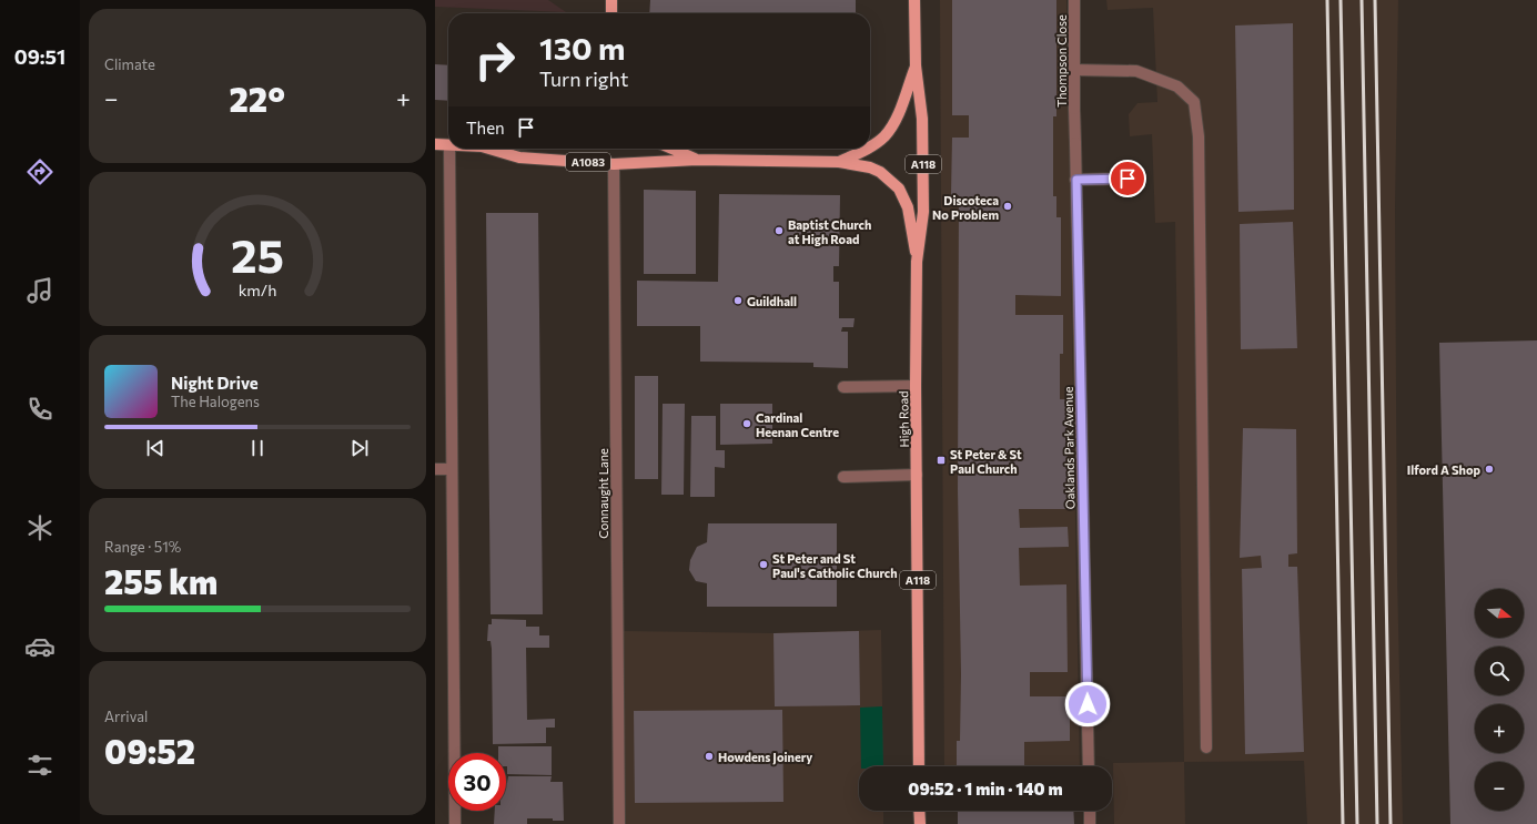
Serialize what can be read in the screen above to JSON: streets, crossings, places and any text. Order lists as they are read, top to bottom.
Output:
{
  "streets": {
    "main road": ["A1083", "A118", "High Road"],
    "street": ["Thompson Close", "Oaklands Park Avenue", "Connaught Lane"]
  },
  "crossings": [
    ["Thompson Close", "Oaklands Park Avenue"],
    ["A1083", "A118"],
    ["A1083", "Connaught Lane"],
    ["A118", "High Road"]
  ],
  "places": {
    "other": [
      "Discoteca No Problem",
      "Baptist Church at High Road",
      "Guildhall",
      "Cardinal Heenan Centre",
      "Ilford A Shop",
      "St Peter and St Paul's Catholic Church",
      "Howdens Joinery"
    ],
    "transit": ["St Peter & St Paul Church"]
  },
  "north": "right",
  "page": {
    "tabs": "09:51",
    "tile": [
      "Climate",
      ["Range · 51%", "255 km"],
      ["Arrival", "09:52"]
    ],
    "turn": ["130 m", "Turn right"],
    "heat": ["−", "22°", "+"],
    "then": "Then",
    "song": ["Night Drive", "The Halogens"],
    "map_buttons": ["+", "−"],
    "limit": "30",
    "trip": "09:52 · 1 min · 140 m",
    "gauge": ["25", "km/h"]
  }
}
